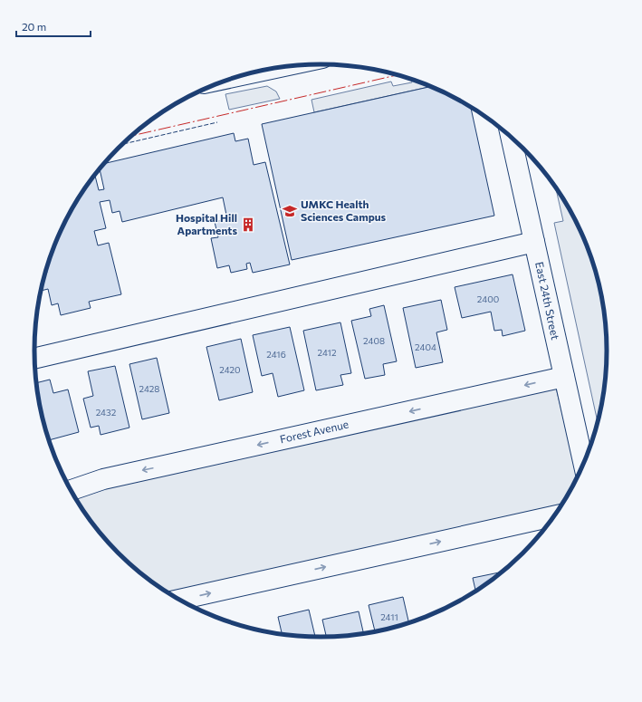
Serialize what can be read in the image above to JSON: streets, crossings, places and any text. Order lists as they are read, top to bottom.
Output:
{
  "streets": {
    "street": ["East 24th Street", "Forest Avenue"]
  },
  "crossings": [
    ["East 24th Street", "Forest Avenue"]
  ],
  "places": {
    "school or university": ["UMKC Health Sciences Campus"],
    "building": ["Hospital Hill Apartments"]
  },
  "house_numbers": [
    "2400",
    "2408",
    "2404",
    "2412",
    "2416",
    "2420",
    "2428",
    "2432",
    "2411"
  ],
  "scale_bar": "20 m"
}
